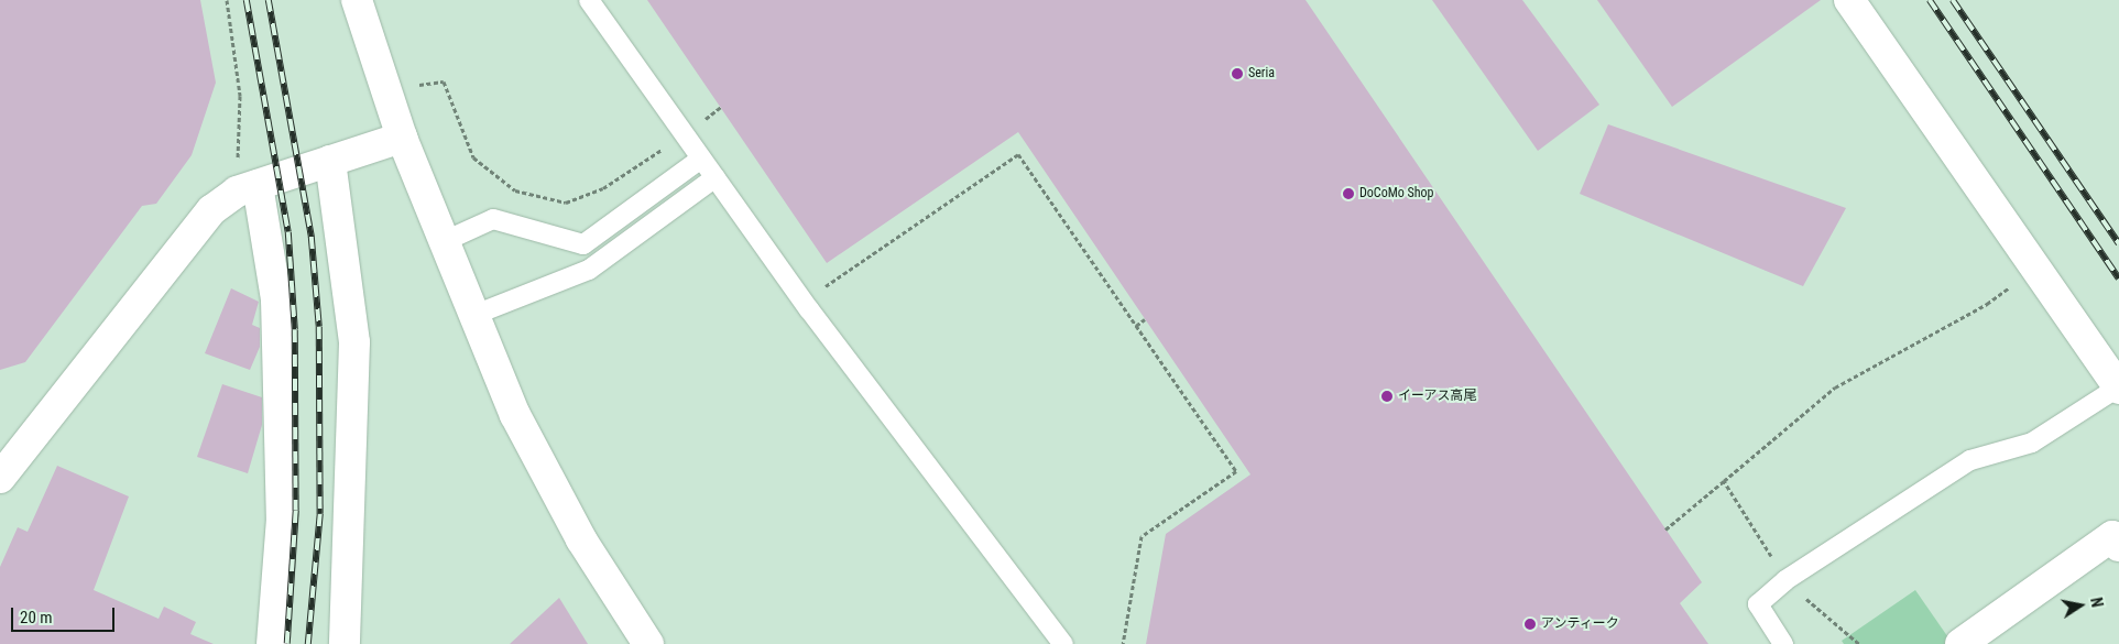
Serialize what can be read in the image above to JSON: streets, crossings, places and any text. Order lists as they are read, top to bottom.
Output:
{
  "places": [
    "Seria",
    "DoCoMo Shop",
    "イーアス高尾",
    "アンティーク"
  ],
  "scale_bar": "20 m",
  "north": "right"
}
